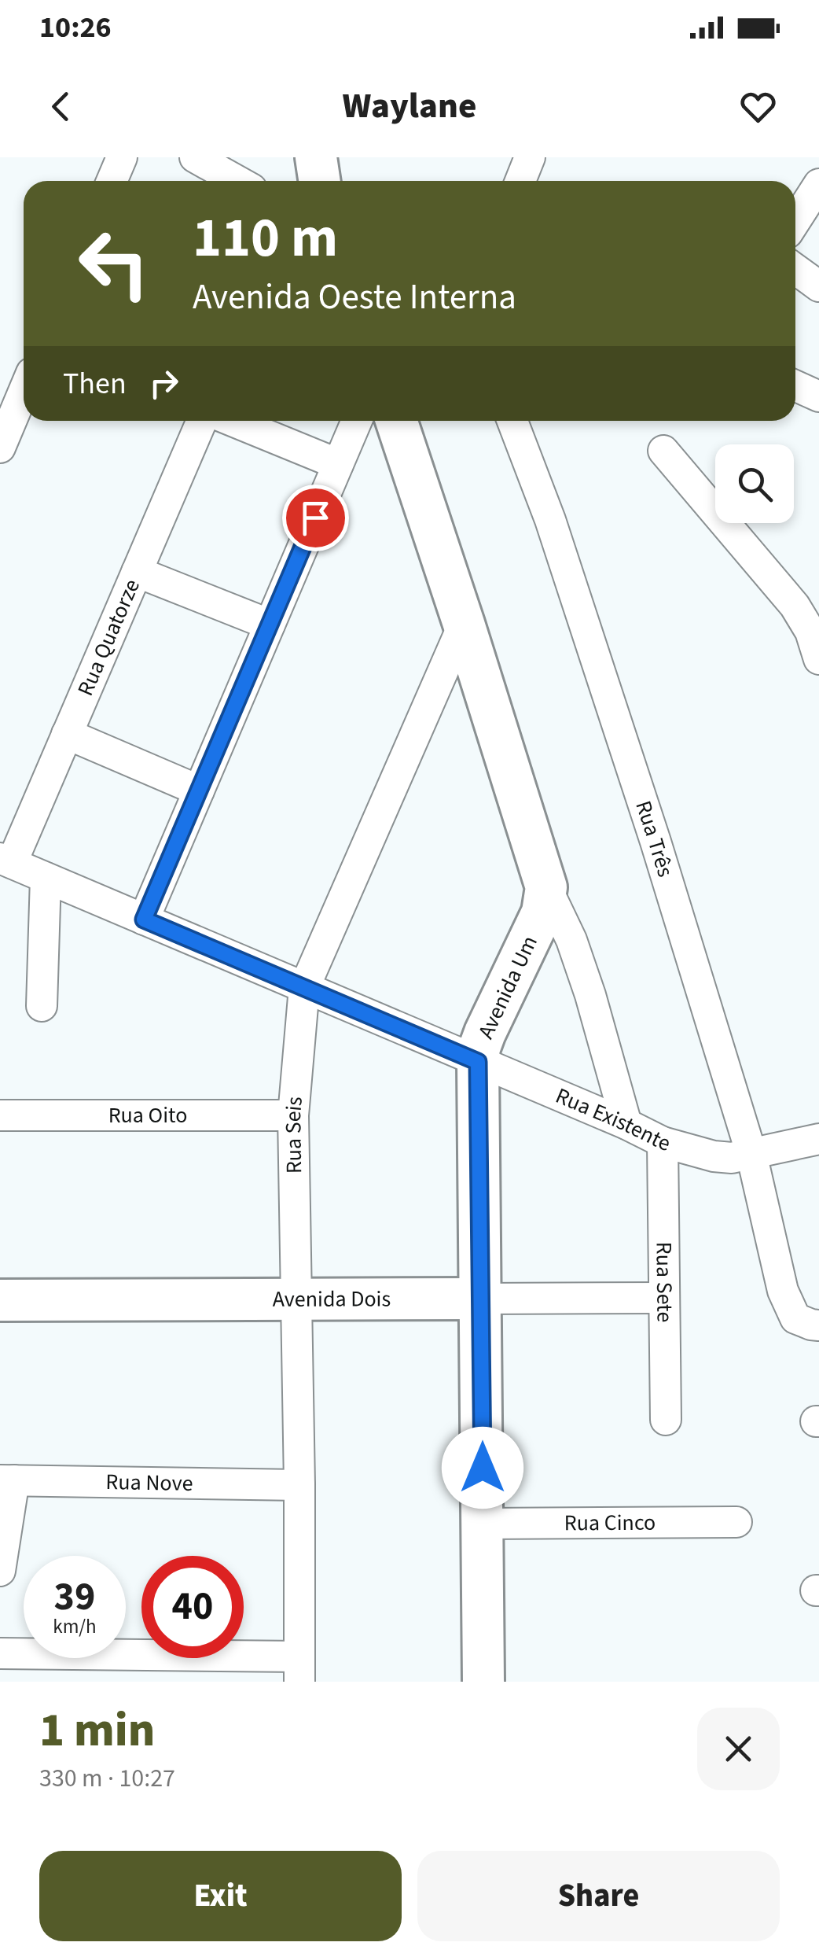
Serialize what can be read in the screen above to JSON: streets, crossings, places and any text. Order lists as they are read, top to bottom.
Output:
{
  "streets": {
    "street": [
      "Rua Quatorze",
      "Rua Três",
      "Avenida Um",
      "Rua Oito",
      "Rua Existente",
      "Rua Seis",
      "Rua Sete",
      "Avenida Dois",
      "Rua Nove",
      "Rua Cinco"
    ]
  },
  "crossings": [
    ["Rua Quatorze", "Rua Existente"],
    ["Rua Três", "Rua Existente"],
    ["Avenida Um", "Rua Existente"],
    ["Avenida Um", "Avenida Dois"],
    ["Avenida Um", "Rua Cinco"],
    ["Rua Oito", "Rua Seis"],
    ["Rua Existente", "Rua Seis"],
    ["Rua Existente", "Rua Sete"],
    ["Rua Seis", "Avenida Dois"],
    ["Rua Seis", "Rua Nove"],
    ["Rua Sete", "Avenida Dois"]
  ],
  "page": {
    "status": "10:26",
    "header": "Waylane",
    "turn": ["110 m", "Avenida Oeste Interna"],
    "then": "Then",
    "speed": "39 km/h",
    "limit": "40",
    "heading": ["1 min", "330 m · 10:27"],
    "buttons": ["Exit", "Share"]
  }
}
